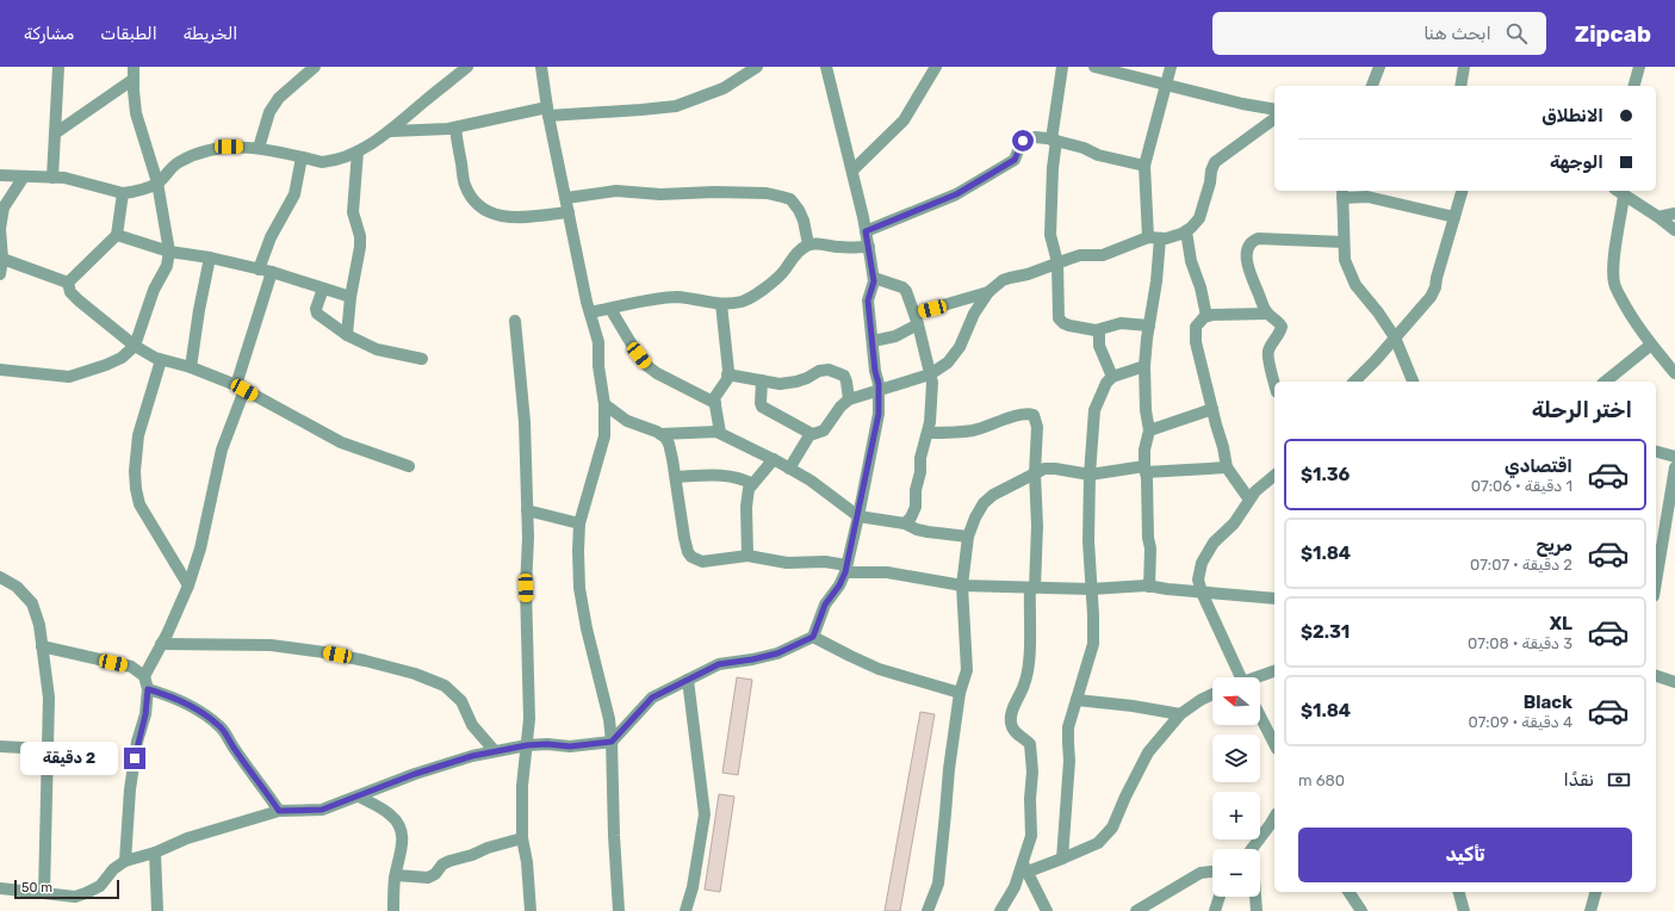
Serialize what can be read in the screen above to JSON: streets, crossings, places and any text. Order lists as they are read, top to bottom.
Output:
{
  "scale_bar": "50 m",
  "north": "left",
  "page": {
    "header": "Zipcab",
    "search": "ابحث هنا",
    "nav": ["الخريطة", "الطبقات", "مشاركة"],
    "banner": ["الانطلاق", "الوجهة"],
    "heading": "اختر الرحلة",
    "list": [
      {
        "name": "اقتصادي",
        "note": "1 دقيقة · 07:06",
        "value": "$1.36"
      },
      {
        "name": "مريح",
        "note": "2 دقيقة · 07:07",
        "value": "$1.84"
      },
      {
        "name": "XL",
        "note": "3 دقيقة · 07:08",
        "value": "$2.31"
      },
      {
        "name": "Black",
        "note": "4 دقيقة · 07:09",
        "value": "$1.84"
      }
    ],
    "map_buttons": ["+", "−"],
    "bubble": "2 دقيقة",
    "pay": ["نقدًا", "680 m"],
    "buttons": "تأكيد",
    "scale": "50 m"
  }
}
